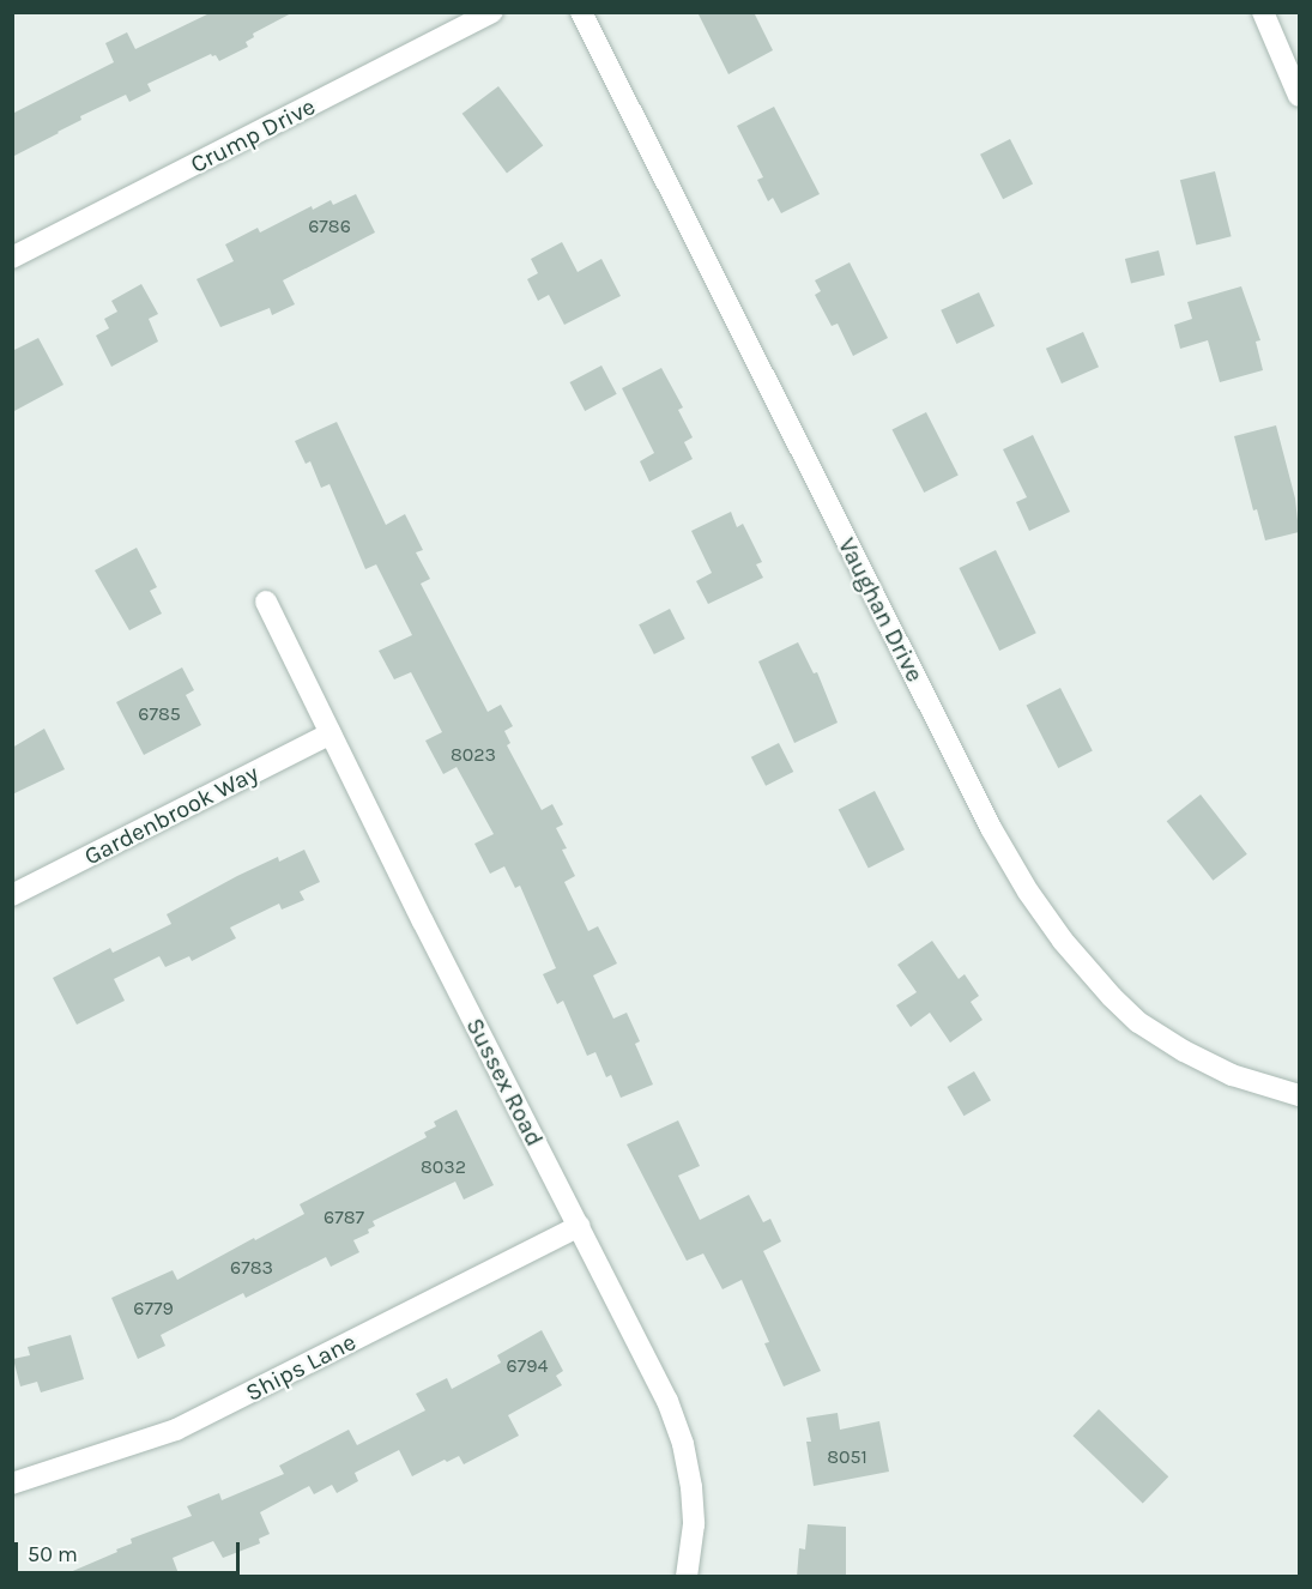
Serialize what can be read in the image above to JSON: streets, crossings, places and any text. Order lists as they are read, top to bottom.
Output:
{
  "streets": {
    "street": [
      "Crump Drive",
      "Vaughan Drive",
      "Gardenbrook Way",
      "Sussex Road",
      "Ships Lane"
    ]
  },
  "crossings": [
    ["Gardenbrook Way", "Sussex Road"],
    ["Sussex Road", "Ships Lane"]
  ],
  "house_numbers": [
    "6786",
    "6785",
    "8023",
    "8032",
    "6787",
    "6783",
    "6779",
    "6794",
    "8051"
  ],
  "scale_bar": "50 m"
}
